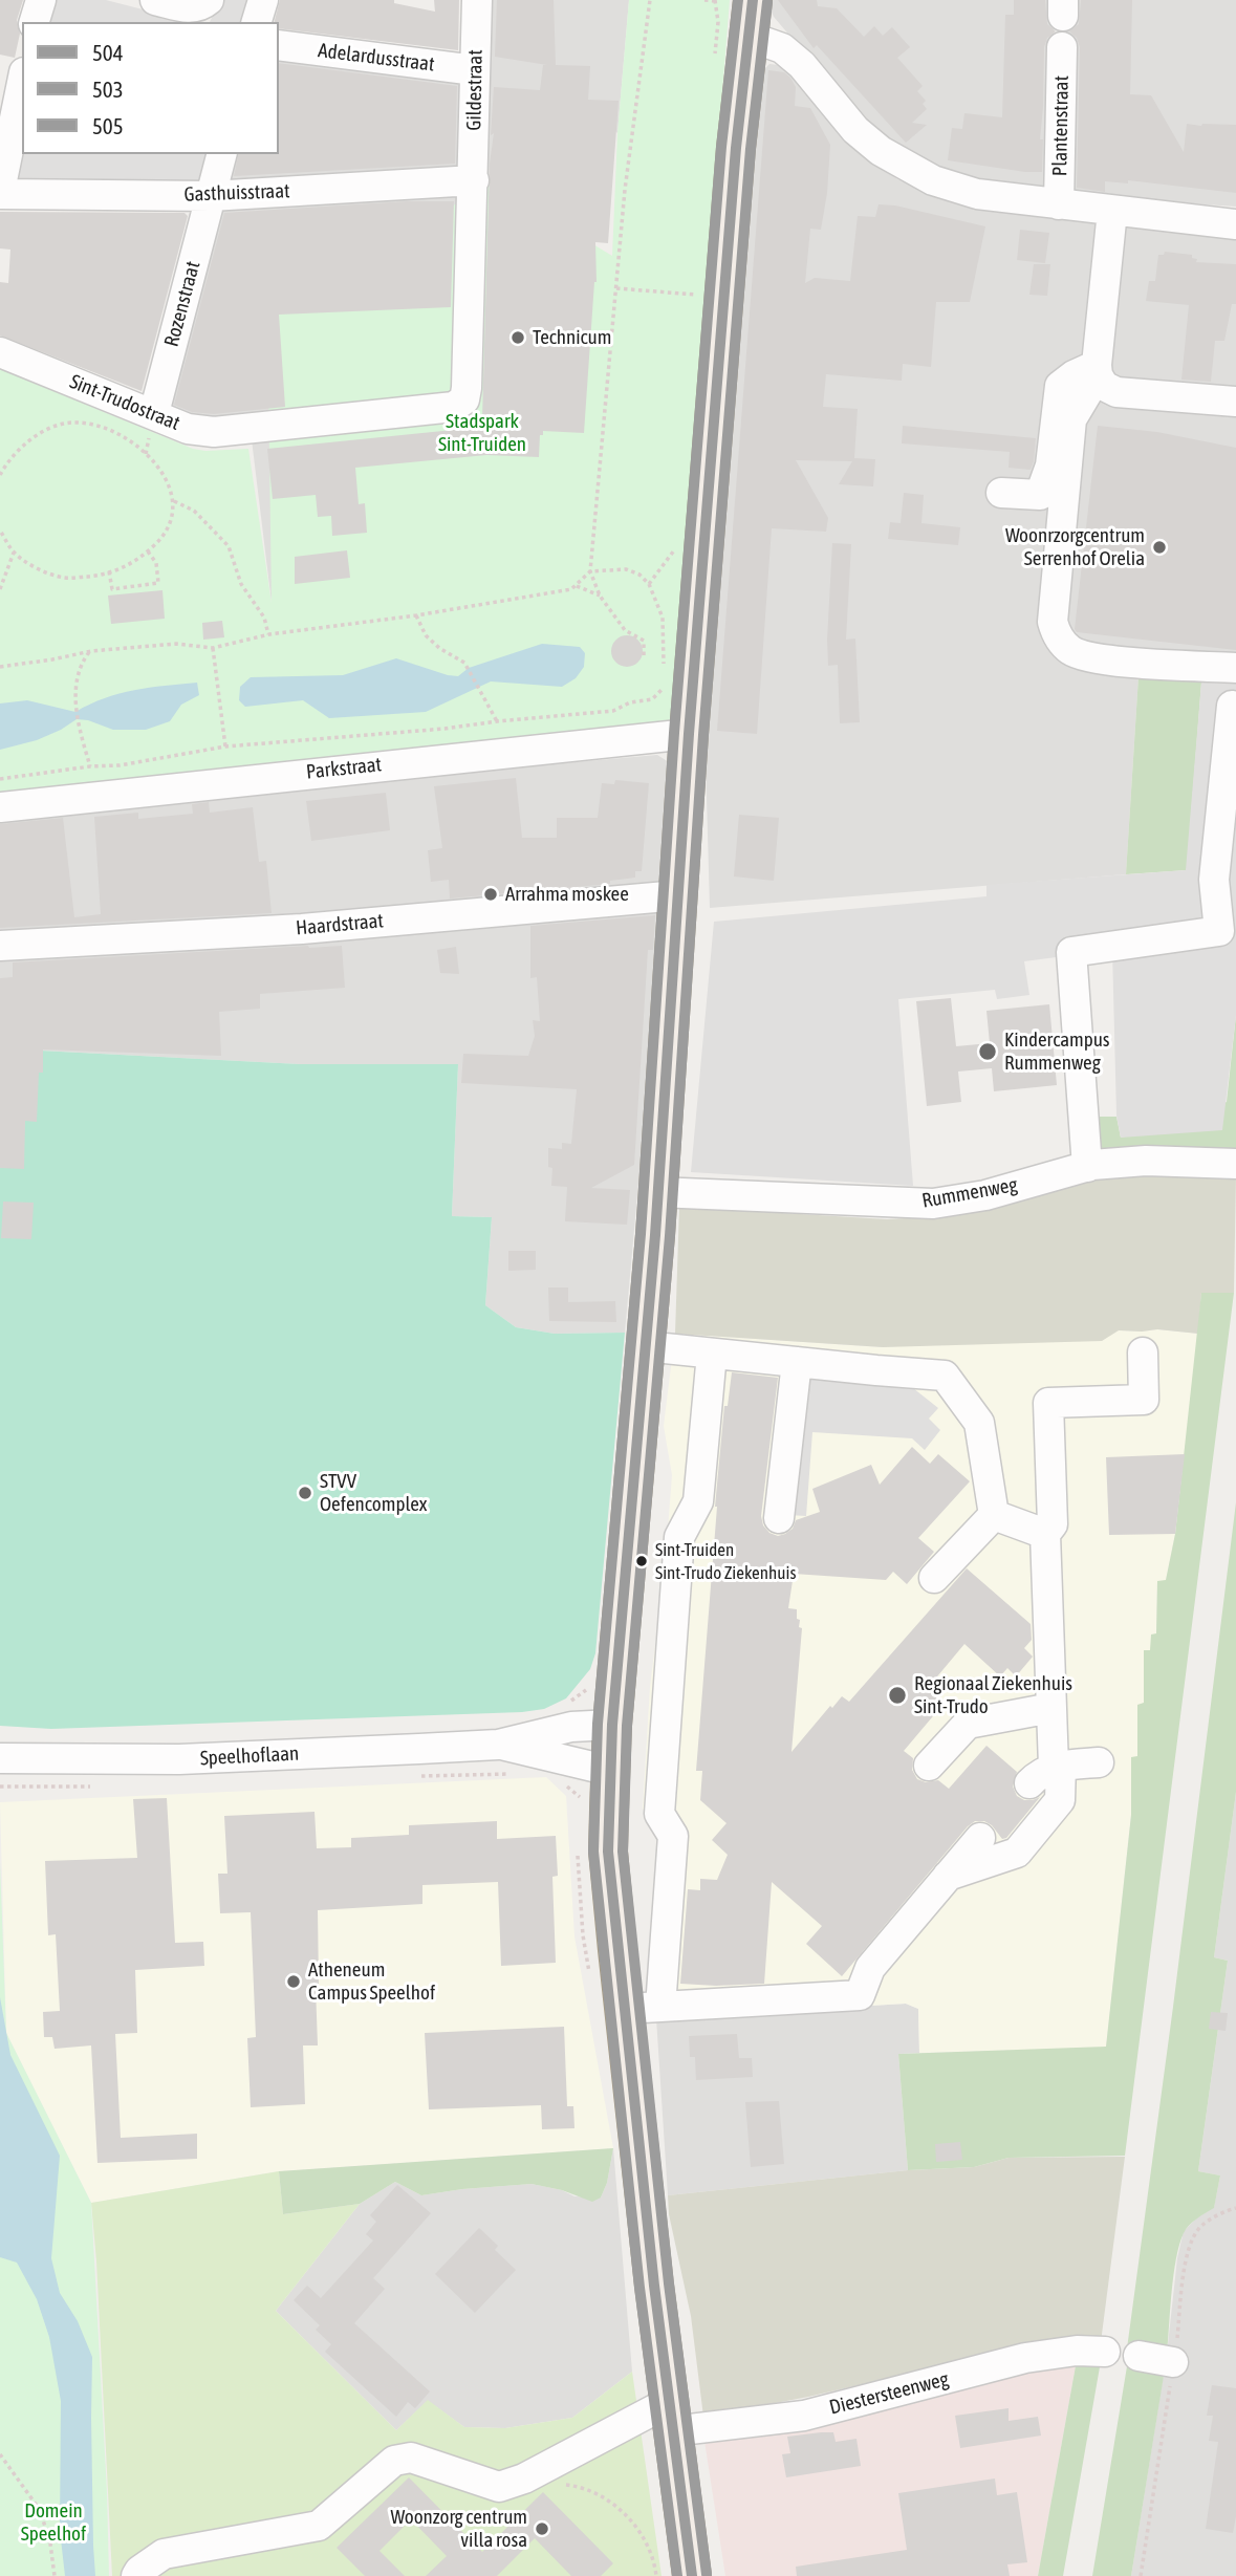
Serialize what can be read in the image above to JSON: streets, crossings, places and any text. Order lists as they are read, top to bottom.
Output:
{
  "streets": {
    "street": [
      "Adelardusstraat",
      "Gildestraat",
      "Plantenstraat",
      "Gasthuisstraat",
      "Rozenstraat",
      "Sint-Trudostraat",
      "Parkstraat",
      "Haardstraat",
      "Rummenweg",
      "Speelhoflaan",
      "Diestersteenweg"
    ]
  },
  "crossings": [
    ["Adelardusstraat", "Gildestraat"],
    ["Gildestraat", "Gasthuisstraat"],
    ["Gildestraat", "Sint-Trudostraat"],
    ["Gasthuisstraat", "Rozenstraat"],
    ["Rozenstraat", "Sint-Trudostraat"]
  ],
  "parks": ["Stadspark Sint-Truiden", "Domein Speelhof"],
  "places": [
    "Technicum",
    "Woonrzorgcentrum Serrenhof Orelia",
    "Arrahma moskee",
    "Kindercampus Rummenweg",
    "STVV Oefencomplex",
    "Sint-Truiden Sint-Trudo Ziekenhuis",
    "Regionaal Ziekenhuis Sint-Trudo",
    "Atheneum Campus Speelhof",
    "Woonzorg centrum villa rosa"
  ],
  "lines": ["transit line 504", "transit line 505", "transit line 503"],
  "legend": ["504", "503", "505"]
}
